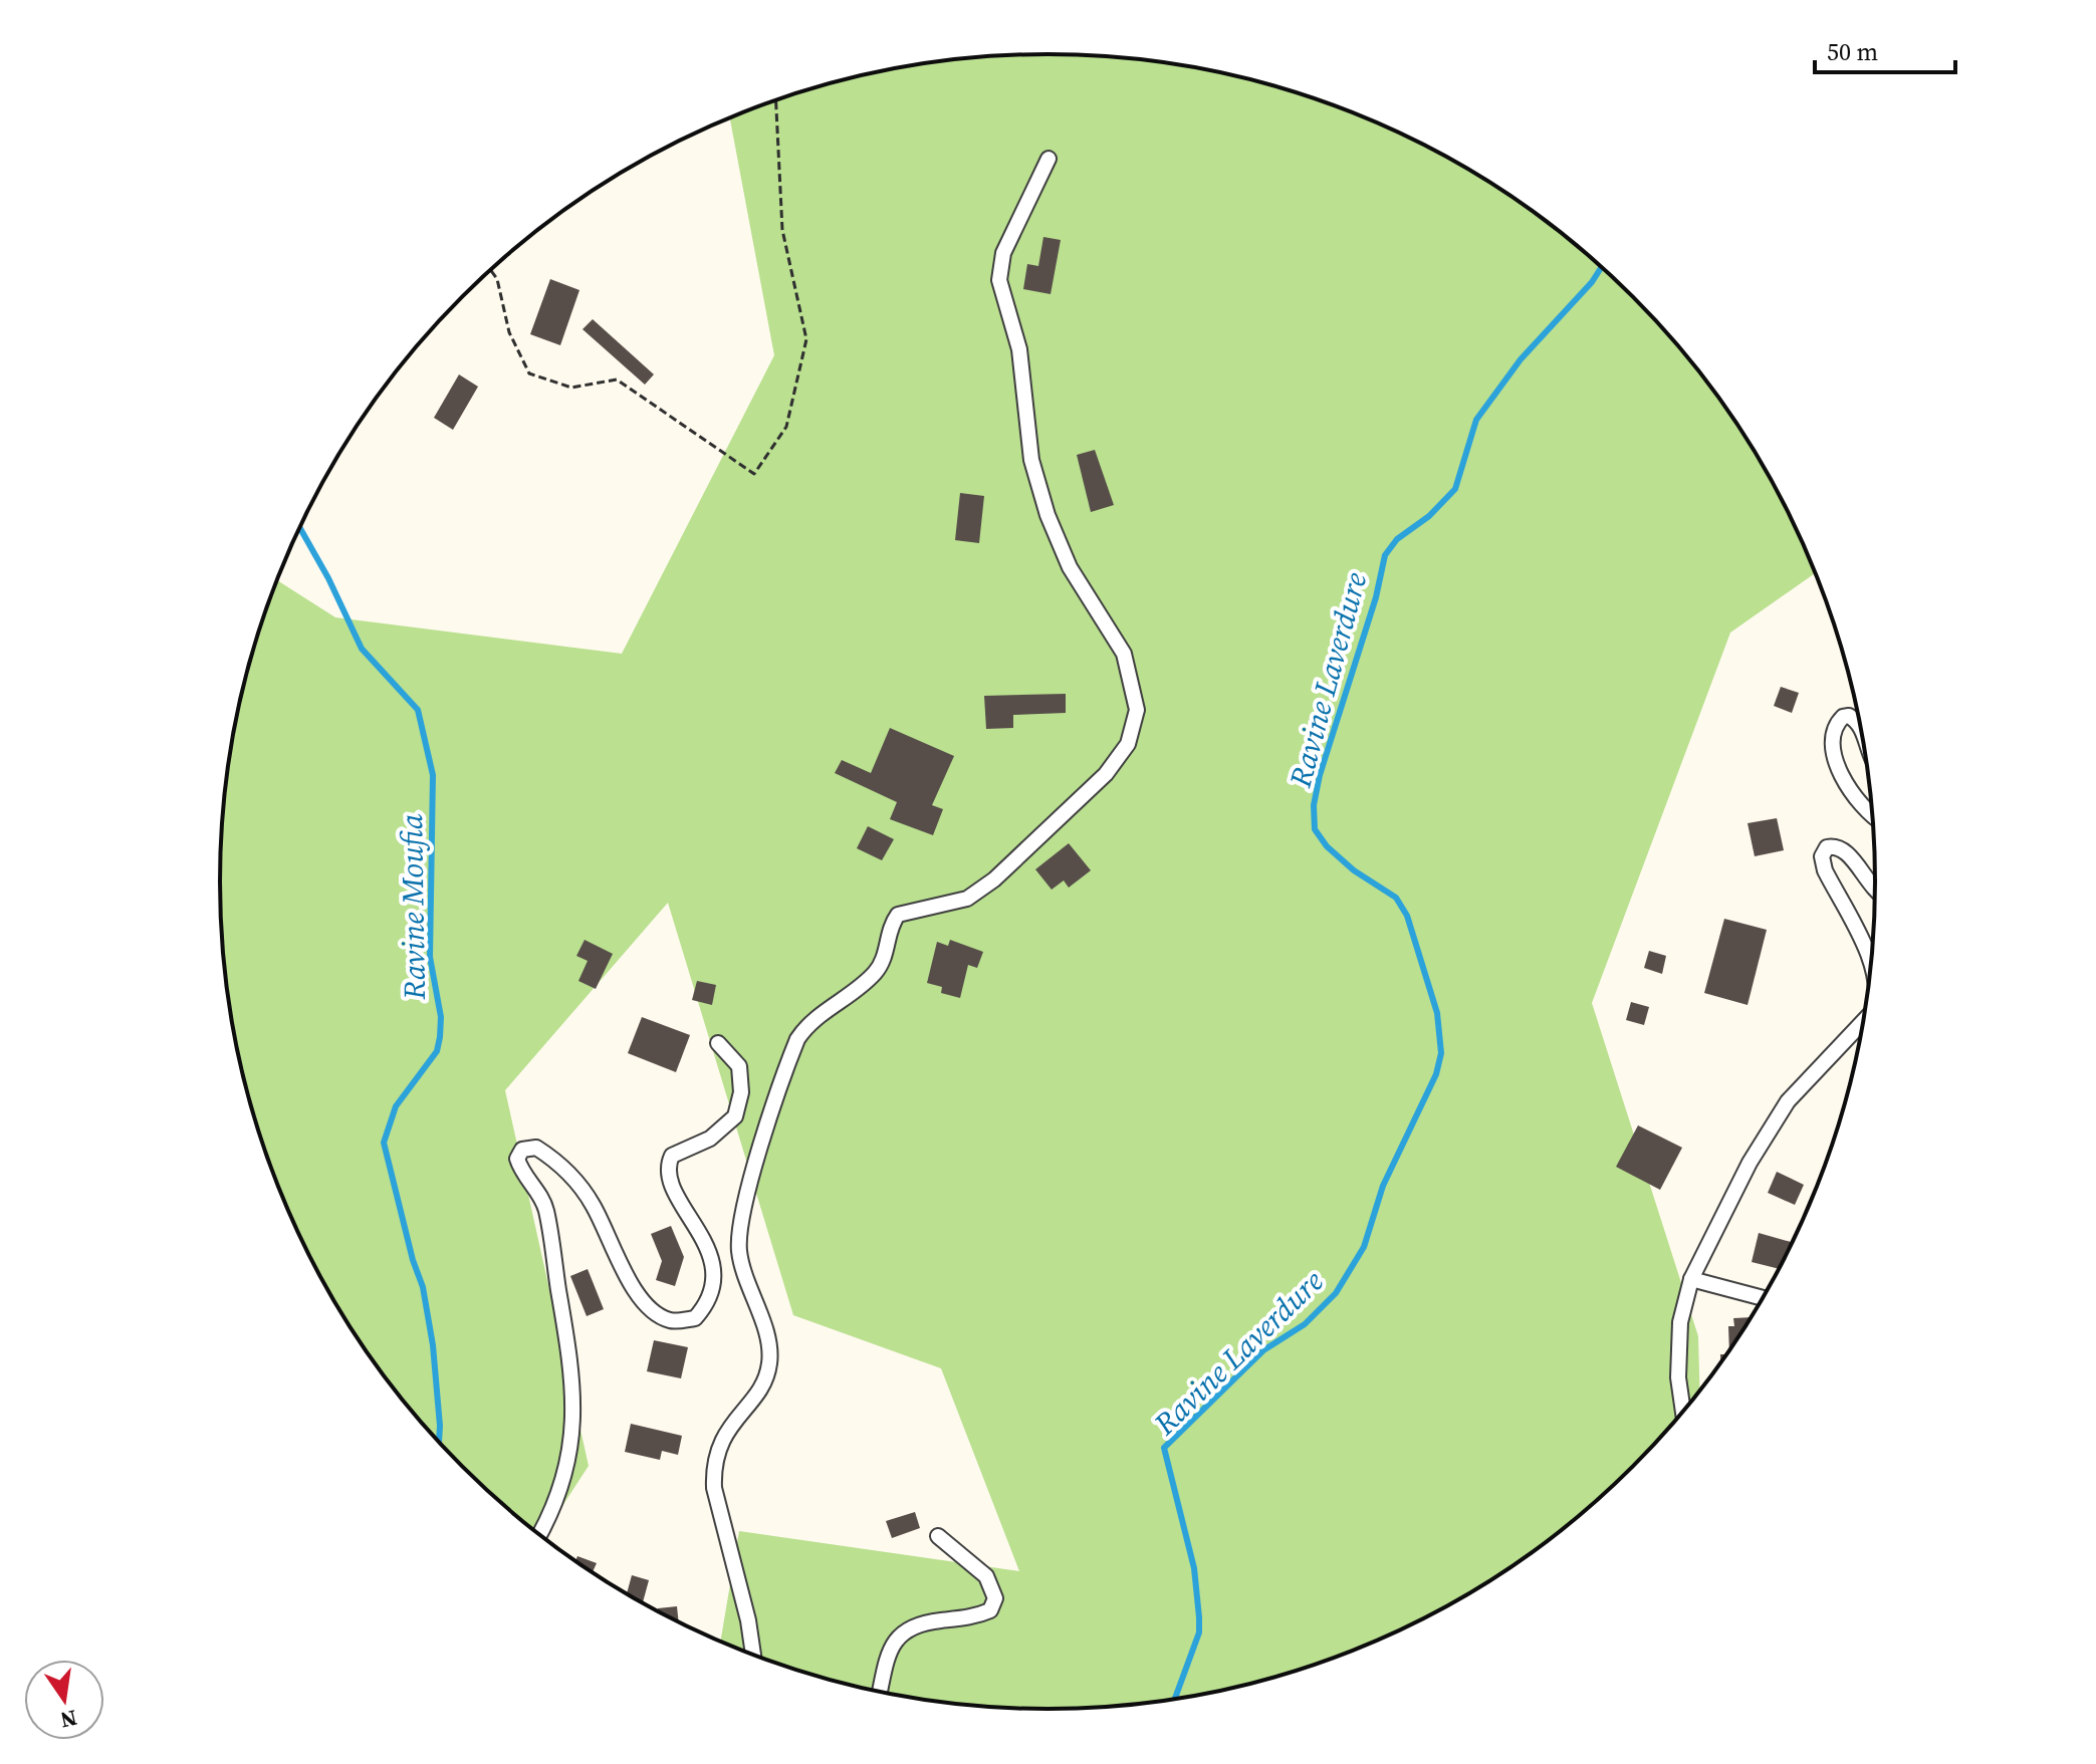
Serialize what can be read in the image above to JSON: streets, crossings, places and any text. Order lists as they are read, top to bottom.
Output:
{
  "water": ["Ravine Laverdure", "Ravine Moufia"],
  "scale_bar": "50 m",
  "north": "bottom"
}
